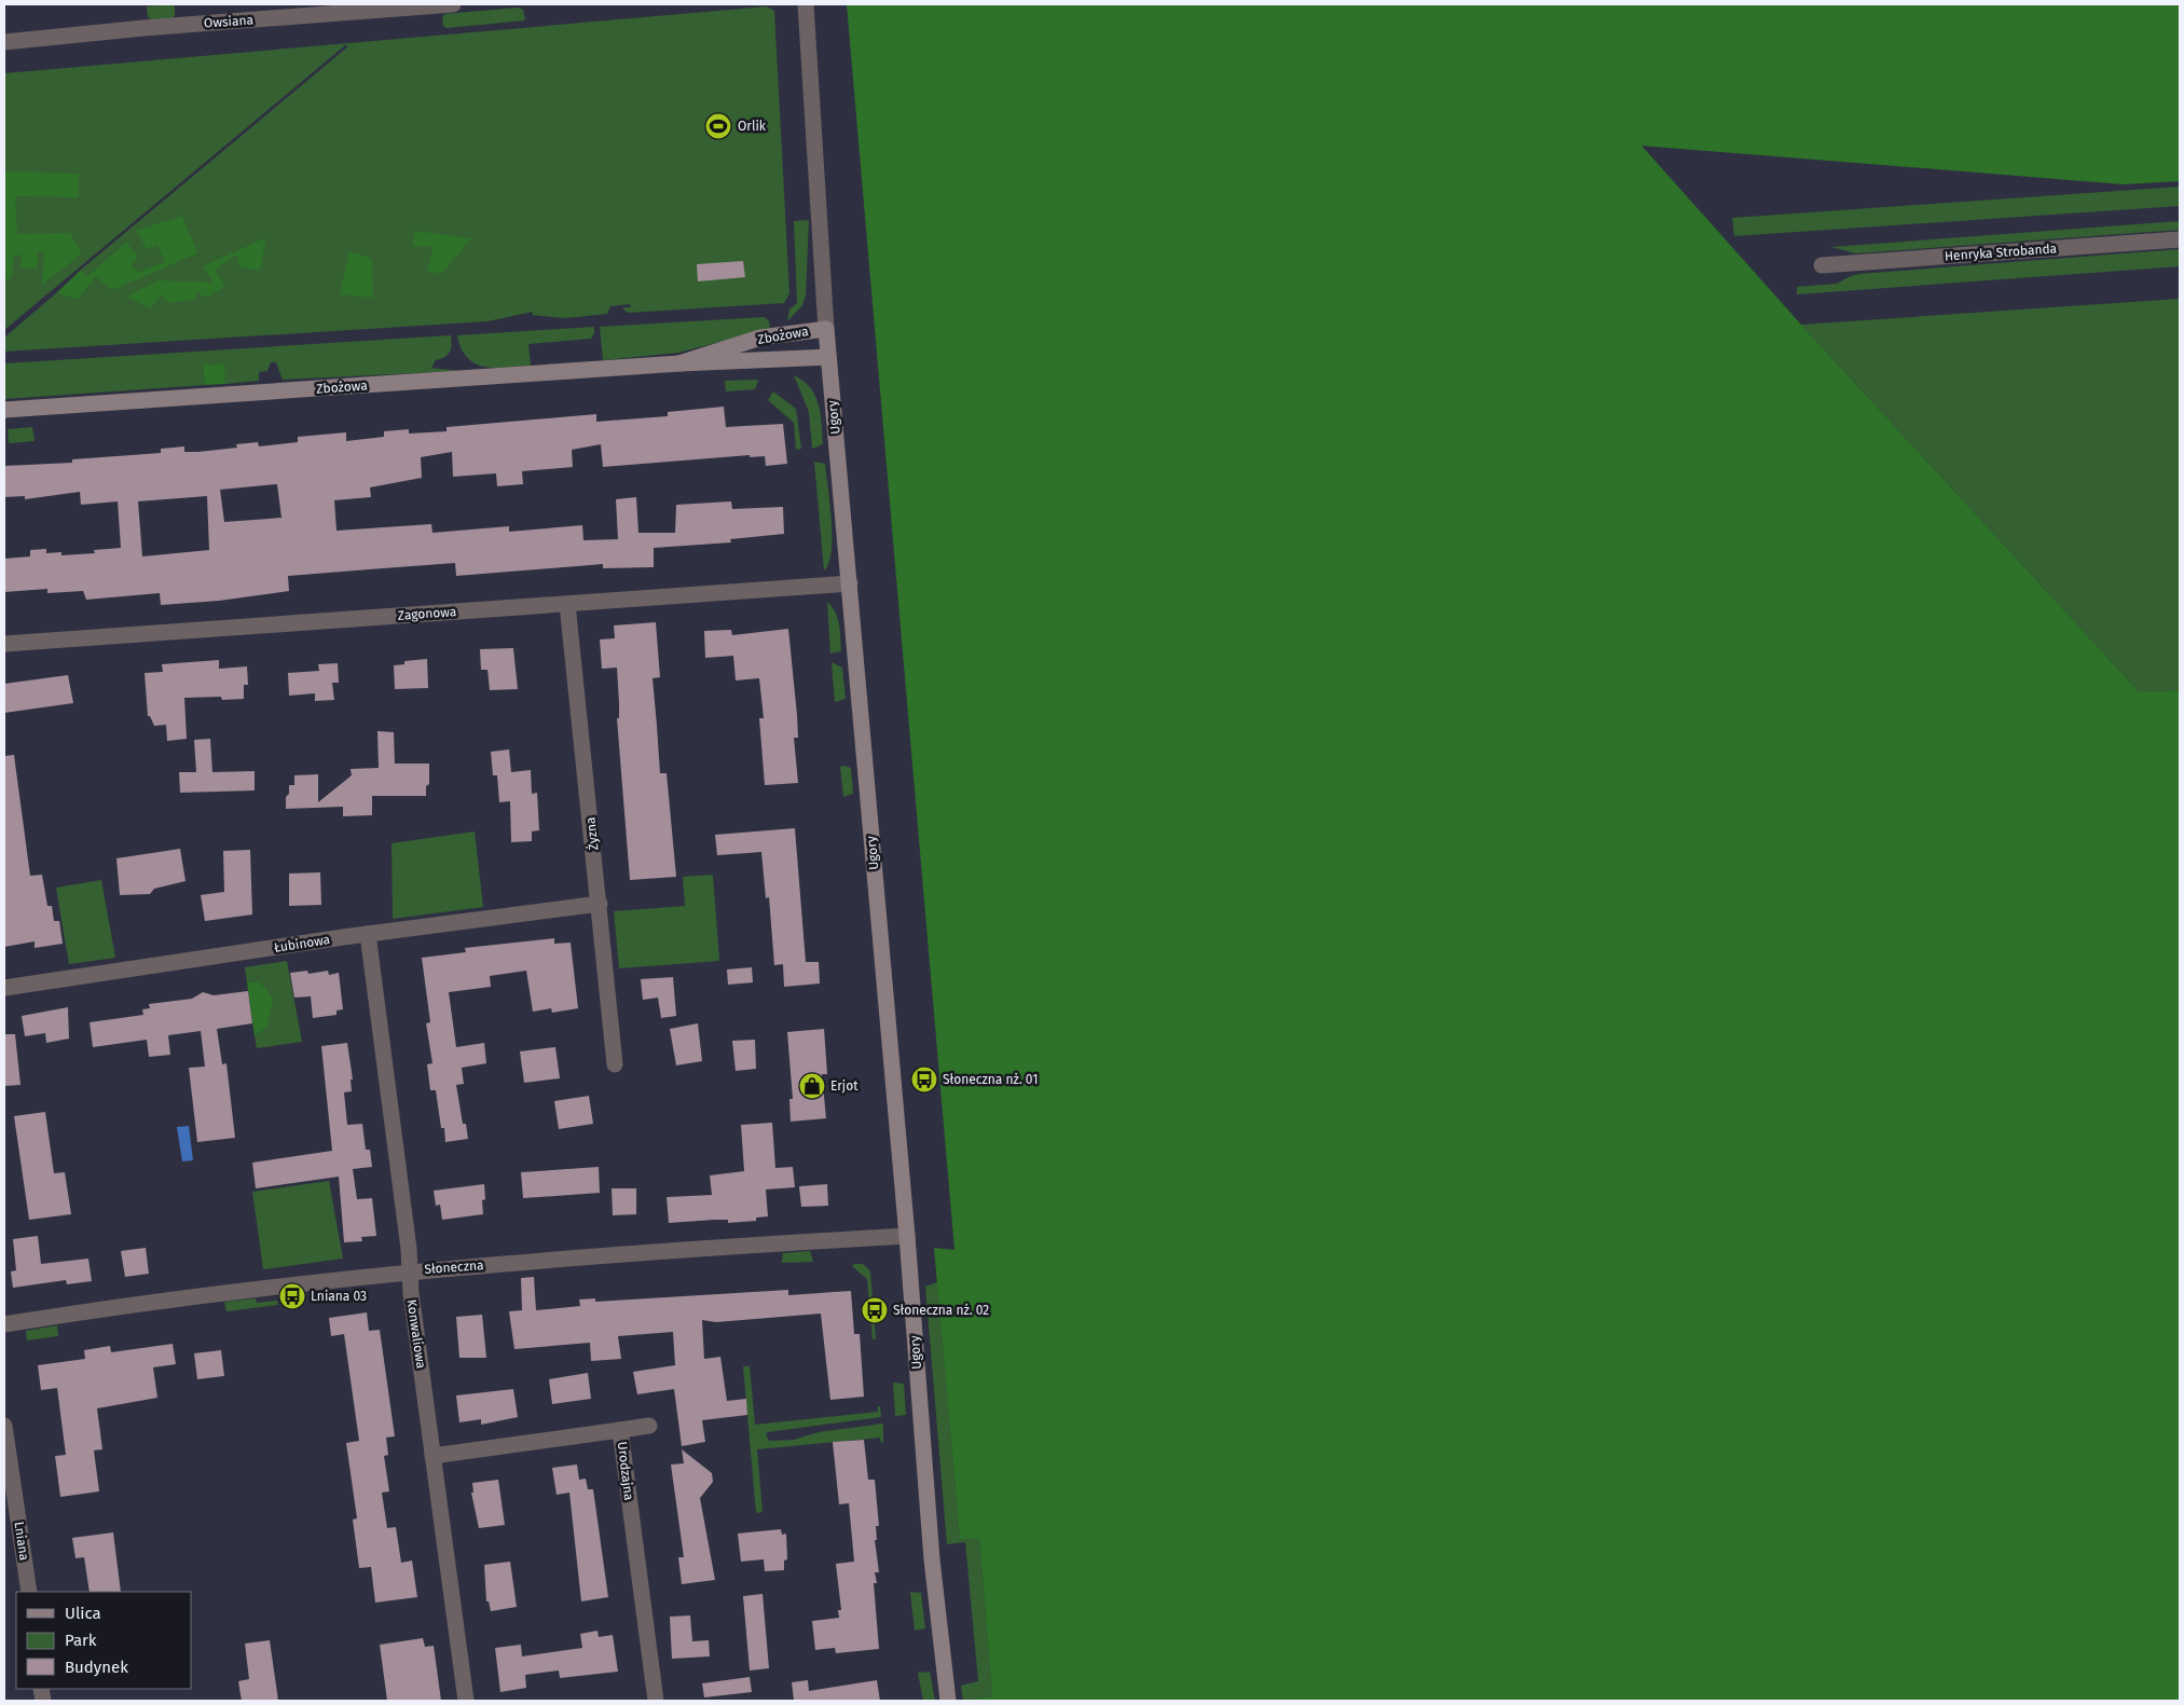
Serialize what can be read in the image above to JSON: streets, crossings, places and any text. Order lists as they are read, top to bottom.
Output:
{
  "streets": {
    "street": [
      "Owsiana",
      "Henryka Strobanda",
      "Zbożowa",
      "Ugory",
      "Zagonowa",
      "Żyzna",
      "Łubinowa",
      "Słoneczna",
      "Konwaliowa",
      "Urodzajna",
      "Lniana"
    ]
  },
  "crossings": [
    ["Zbożowa", "Ugory"],
    ["Ugory", "Zagonowa"],
    ["Ugory", "Słoneczna"],
    ["Zagonowa", "Żyzna"],
    ["Żyzna", "Łubinowa"],
    ["Łubinowa", "Konwaliowa"],
    ["Słoneczna", "Konwaliowa"],
    ["Konwaliowa", "Urodzajna"]
  ],
  "places": {
    "sports": ["Orlik"],
    "bus stop": ["Słoneczna nż. 01", "Lniana 03", "Słoneczna nż. 02"],
    "shop": ["Erjot"]
  },
  "legend": ["Ulica", "Park", "Budynek"]
}
